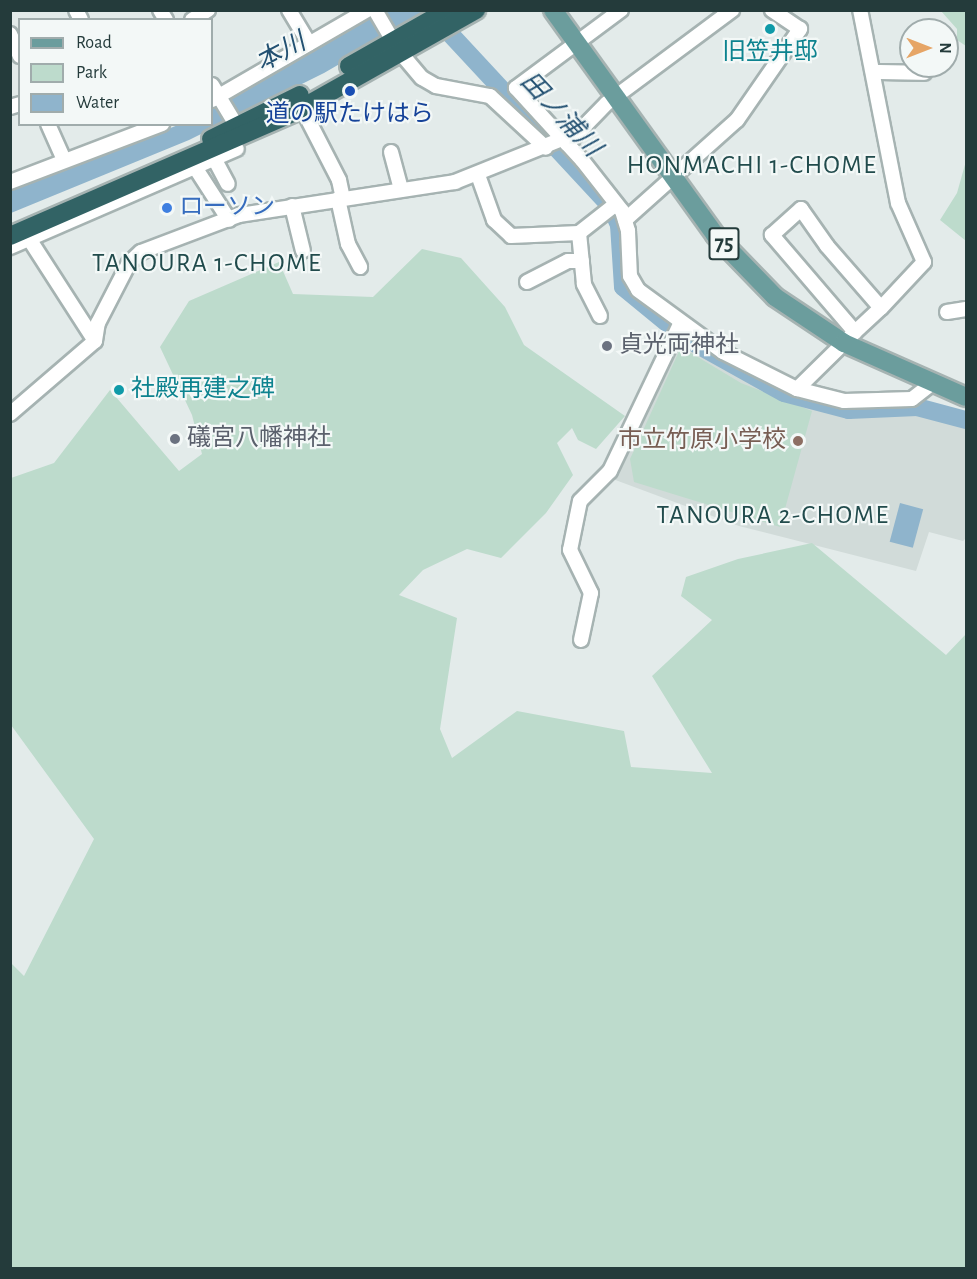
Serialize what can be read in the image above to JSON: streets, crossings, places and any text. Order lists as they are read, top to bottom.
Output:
{
  "streets": {
    "main road": ["75"]
  },
  "districts": ["HONMACHI 1-CHOME", "TANOURA 1-CHOME", "TANOURA 2-CHOME"],
  "water": ["本川", "田ノ浦川"],
  "places": [
    "旧笠井邸",
    "道の駅たけはら",
    "ローソン",
    "貞光両神社",
    "社殿再建之碑",
    "礒宮八幡神社",
    "市立竹原小学校"
  ],
  "legend": ["Road", "Park", "Water"],
  "north": "right"
}
